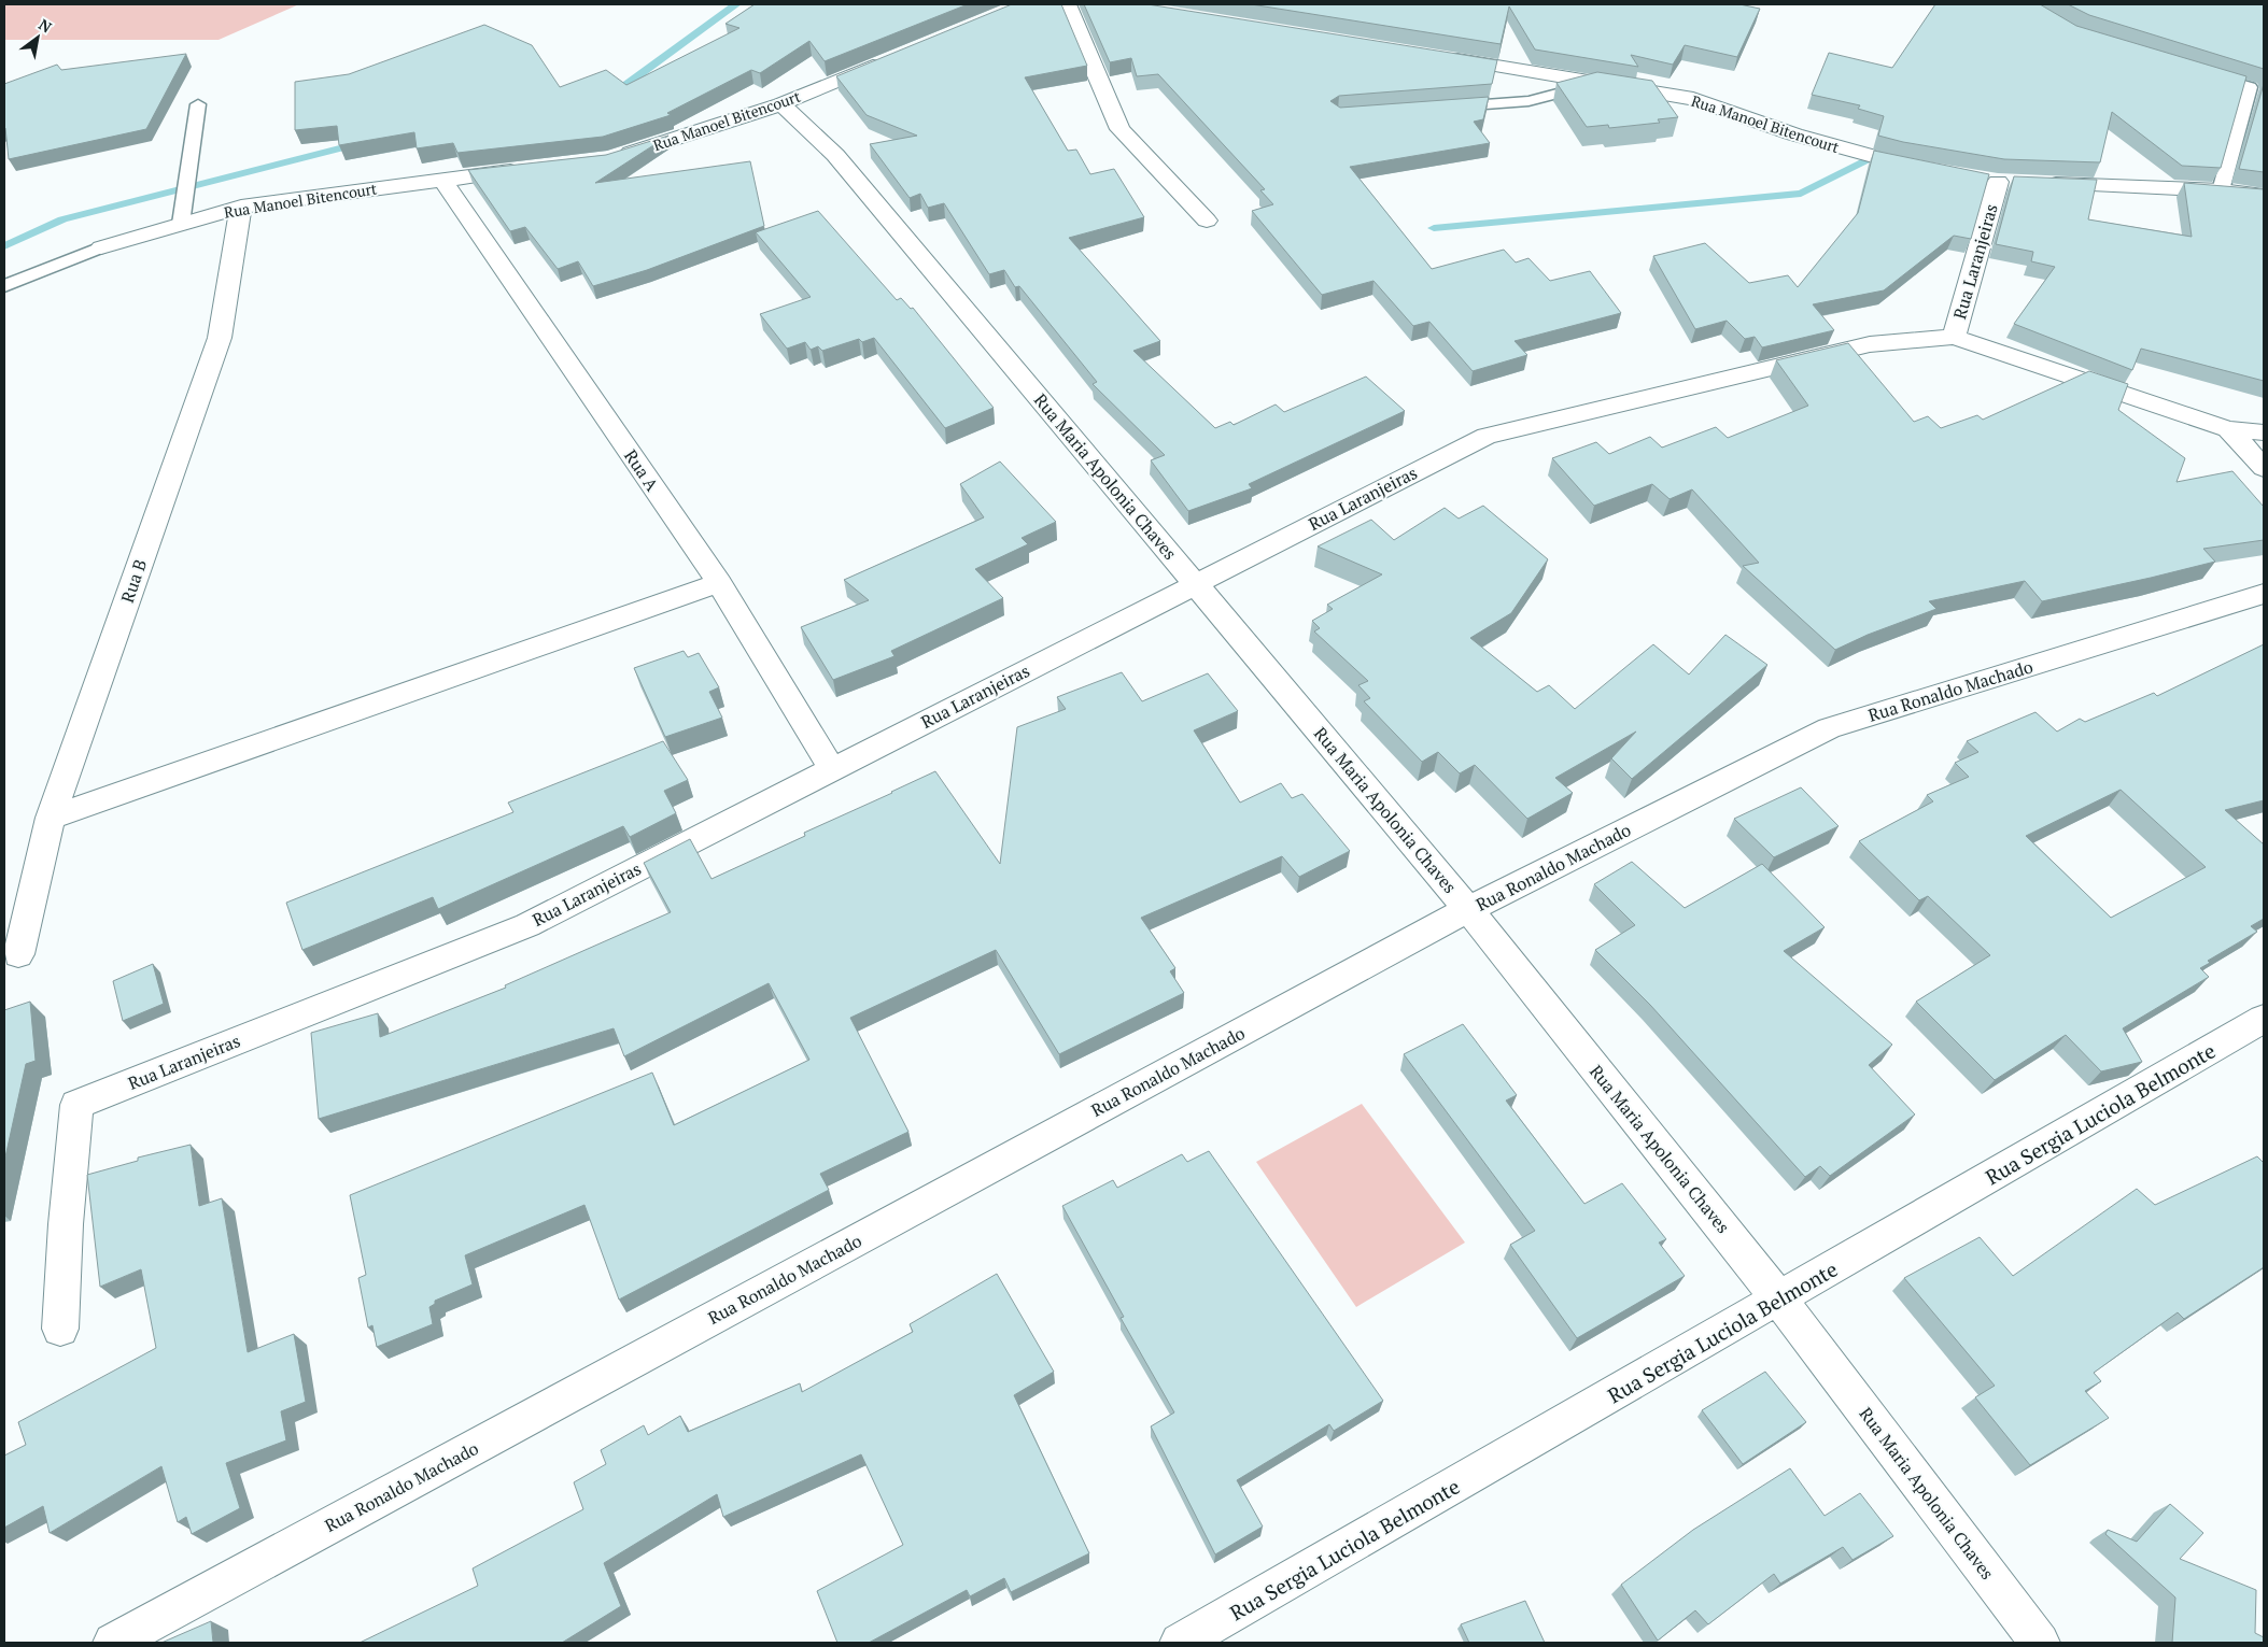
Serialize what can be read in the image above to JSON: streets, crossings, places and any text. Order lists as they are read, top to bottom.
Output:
{
  "streets": {
    "street": [
      "Rua Manoel Bitencourt",
      "Rua Laranjeiras",
      "Rua A",
      "Rua Maria Apolonia Chaves",
      "Rua B",
      "Rua Ronaldo Machado",
      "Rua Sergia Luciola Belmonte"
    ]
  },
  "crossings": [
    ["Rua Manoel Bitencourt", "Rua A"],
    ["Rua Manoel Bitencourt", "Rua Maria Apolonia Chaves"],
    ["Rua Manoel Bitencourt", "Rua B"],
    ["Rua Laranjeiras", "Rua A"],
    ["Rua Laranjeiras", "Rua Maria Apolonia Chaves"],
    ["Rua Maria Apolonia Chaves", "Rua Ronaldo Machado"],
    ["Rua Maria Apolonia Chaves", "Rua Sergia Luciola Belmonte"]
  ],
  "north": "top right"
}
